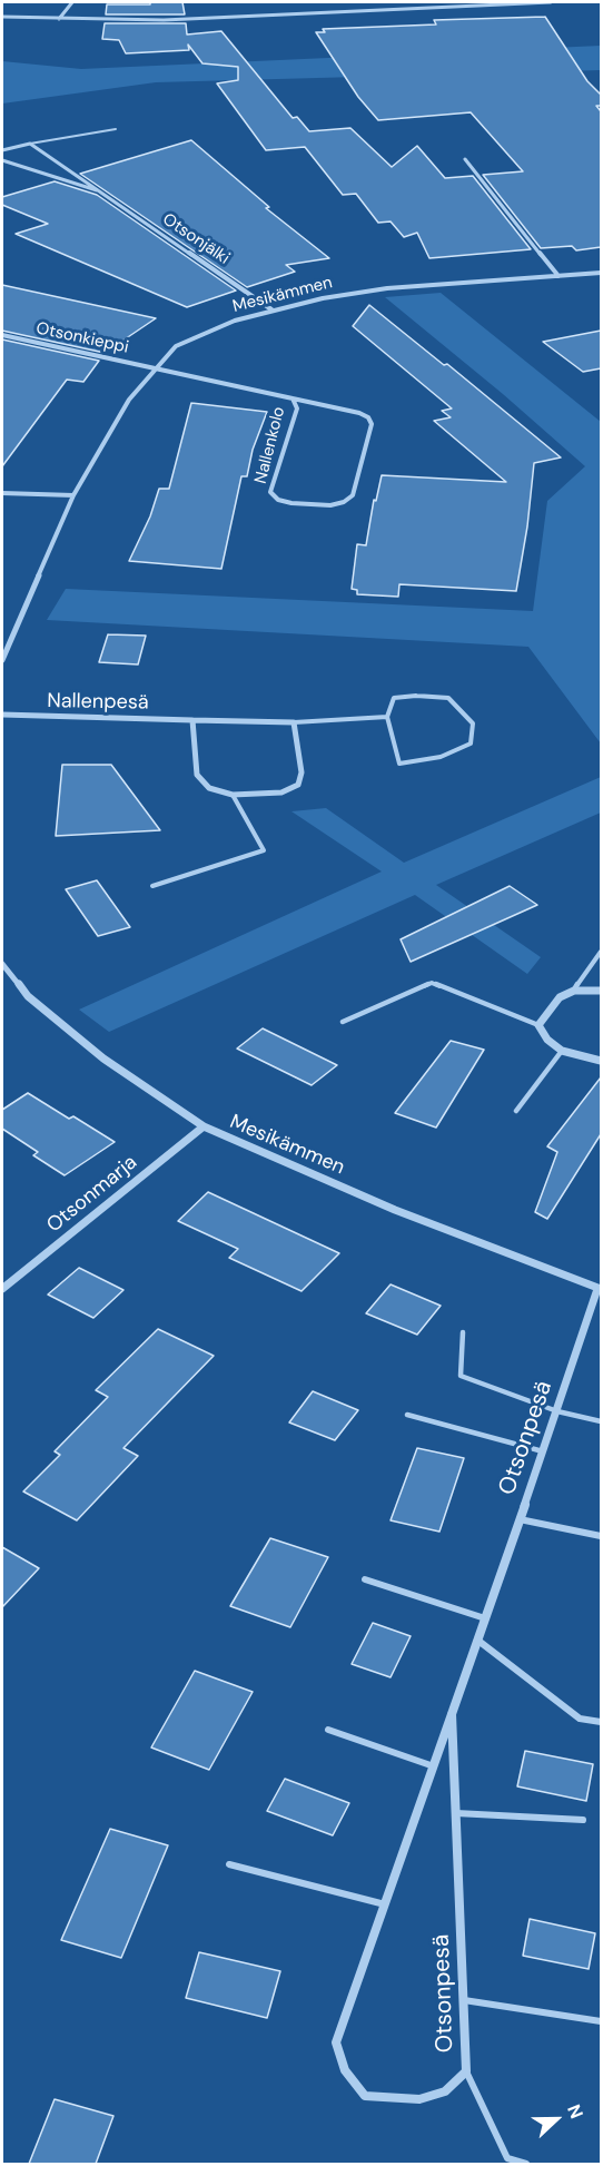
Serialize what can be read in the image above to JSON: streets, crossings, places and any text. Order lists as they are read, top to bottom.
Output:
{
  "streets": {
    "street": [
      "Otsonjälki",
      "Mesikämmen",
      "Otsonkieppi",
      "Nallenkolo",
      "Nallenpesä",
      "Otsonmarja",
      "Otsonpesä"
    ]
  },
  "crossings": [
    ["Otsonjälki", "Mesikämmen"],
    ["Mesikämmen", "Otsonkieppi"],
    ["Mesikämmen", "Nallenkolo"],
    ["Mesikämmen", "Otsonmarja"],
    ["Mesikämmen", "Otsonpesä"],
    ["Otsonkieppi", "Nallenkolo"]
  ],
  "north": "right"
}
